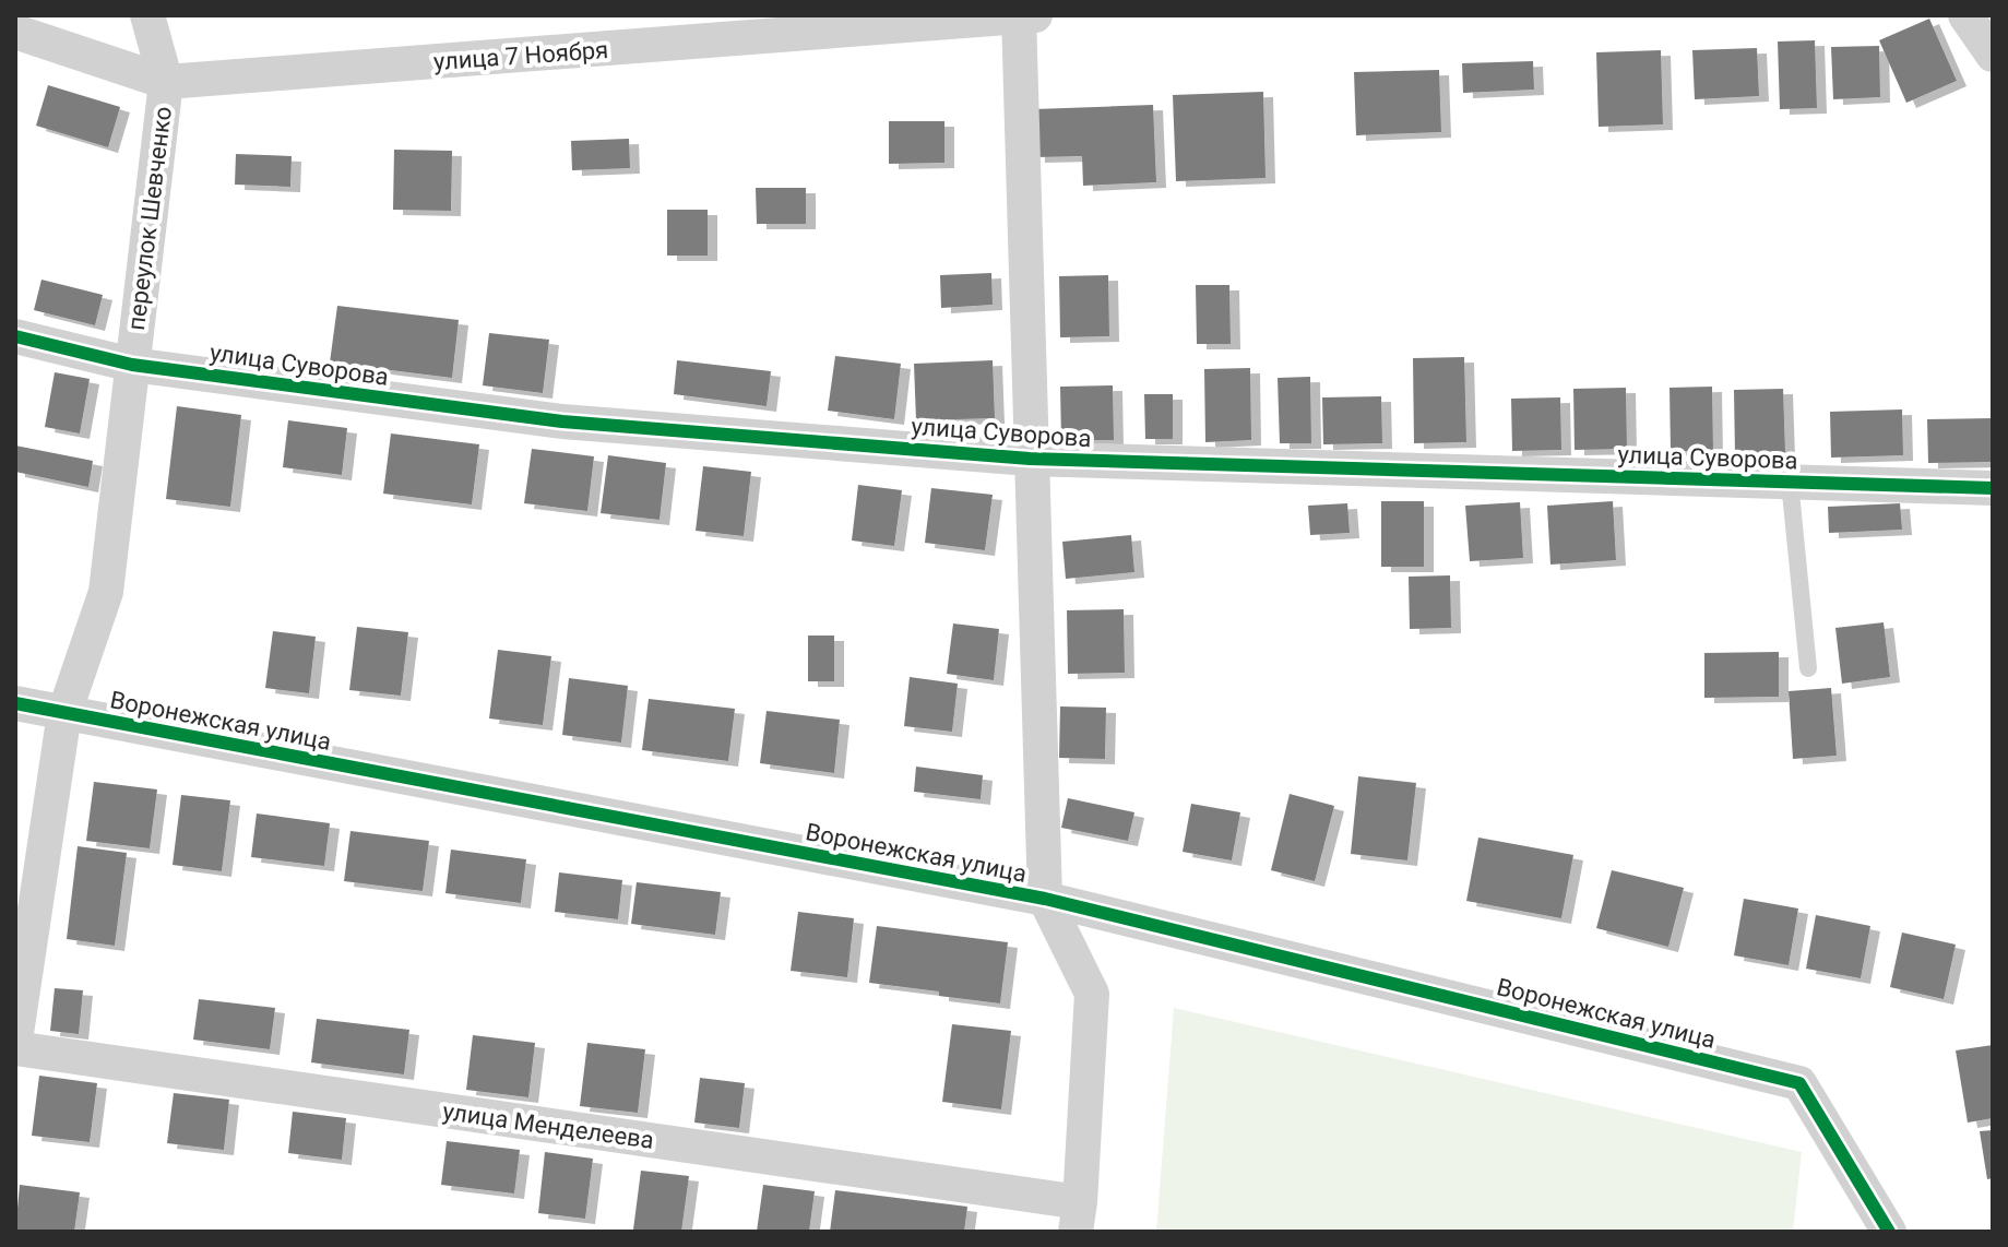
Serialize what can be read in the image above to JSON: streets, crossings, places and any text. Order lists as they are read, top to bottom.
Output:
{
  "streets": {
    "street": [
      "улица 7 Ноября",
      "переулок Шевченко",
      "улица Суворова",
      "Воронежская улица",
      "улица Менделеева"
    ]
  },
  "crossings": [
    ["улица 7 Ноября", "переулок Шевченко"],
    ["переулок Шевченко", "улица Суворова"],
    ["переулок Шевченко", "Воронежская улица"]
  ]
}
